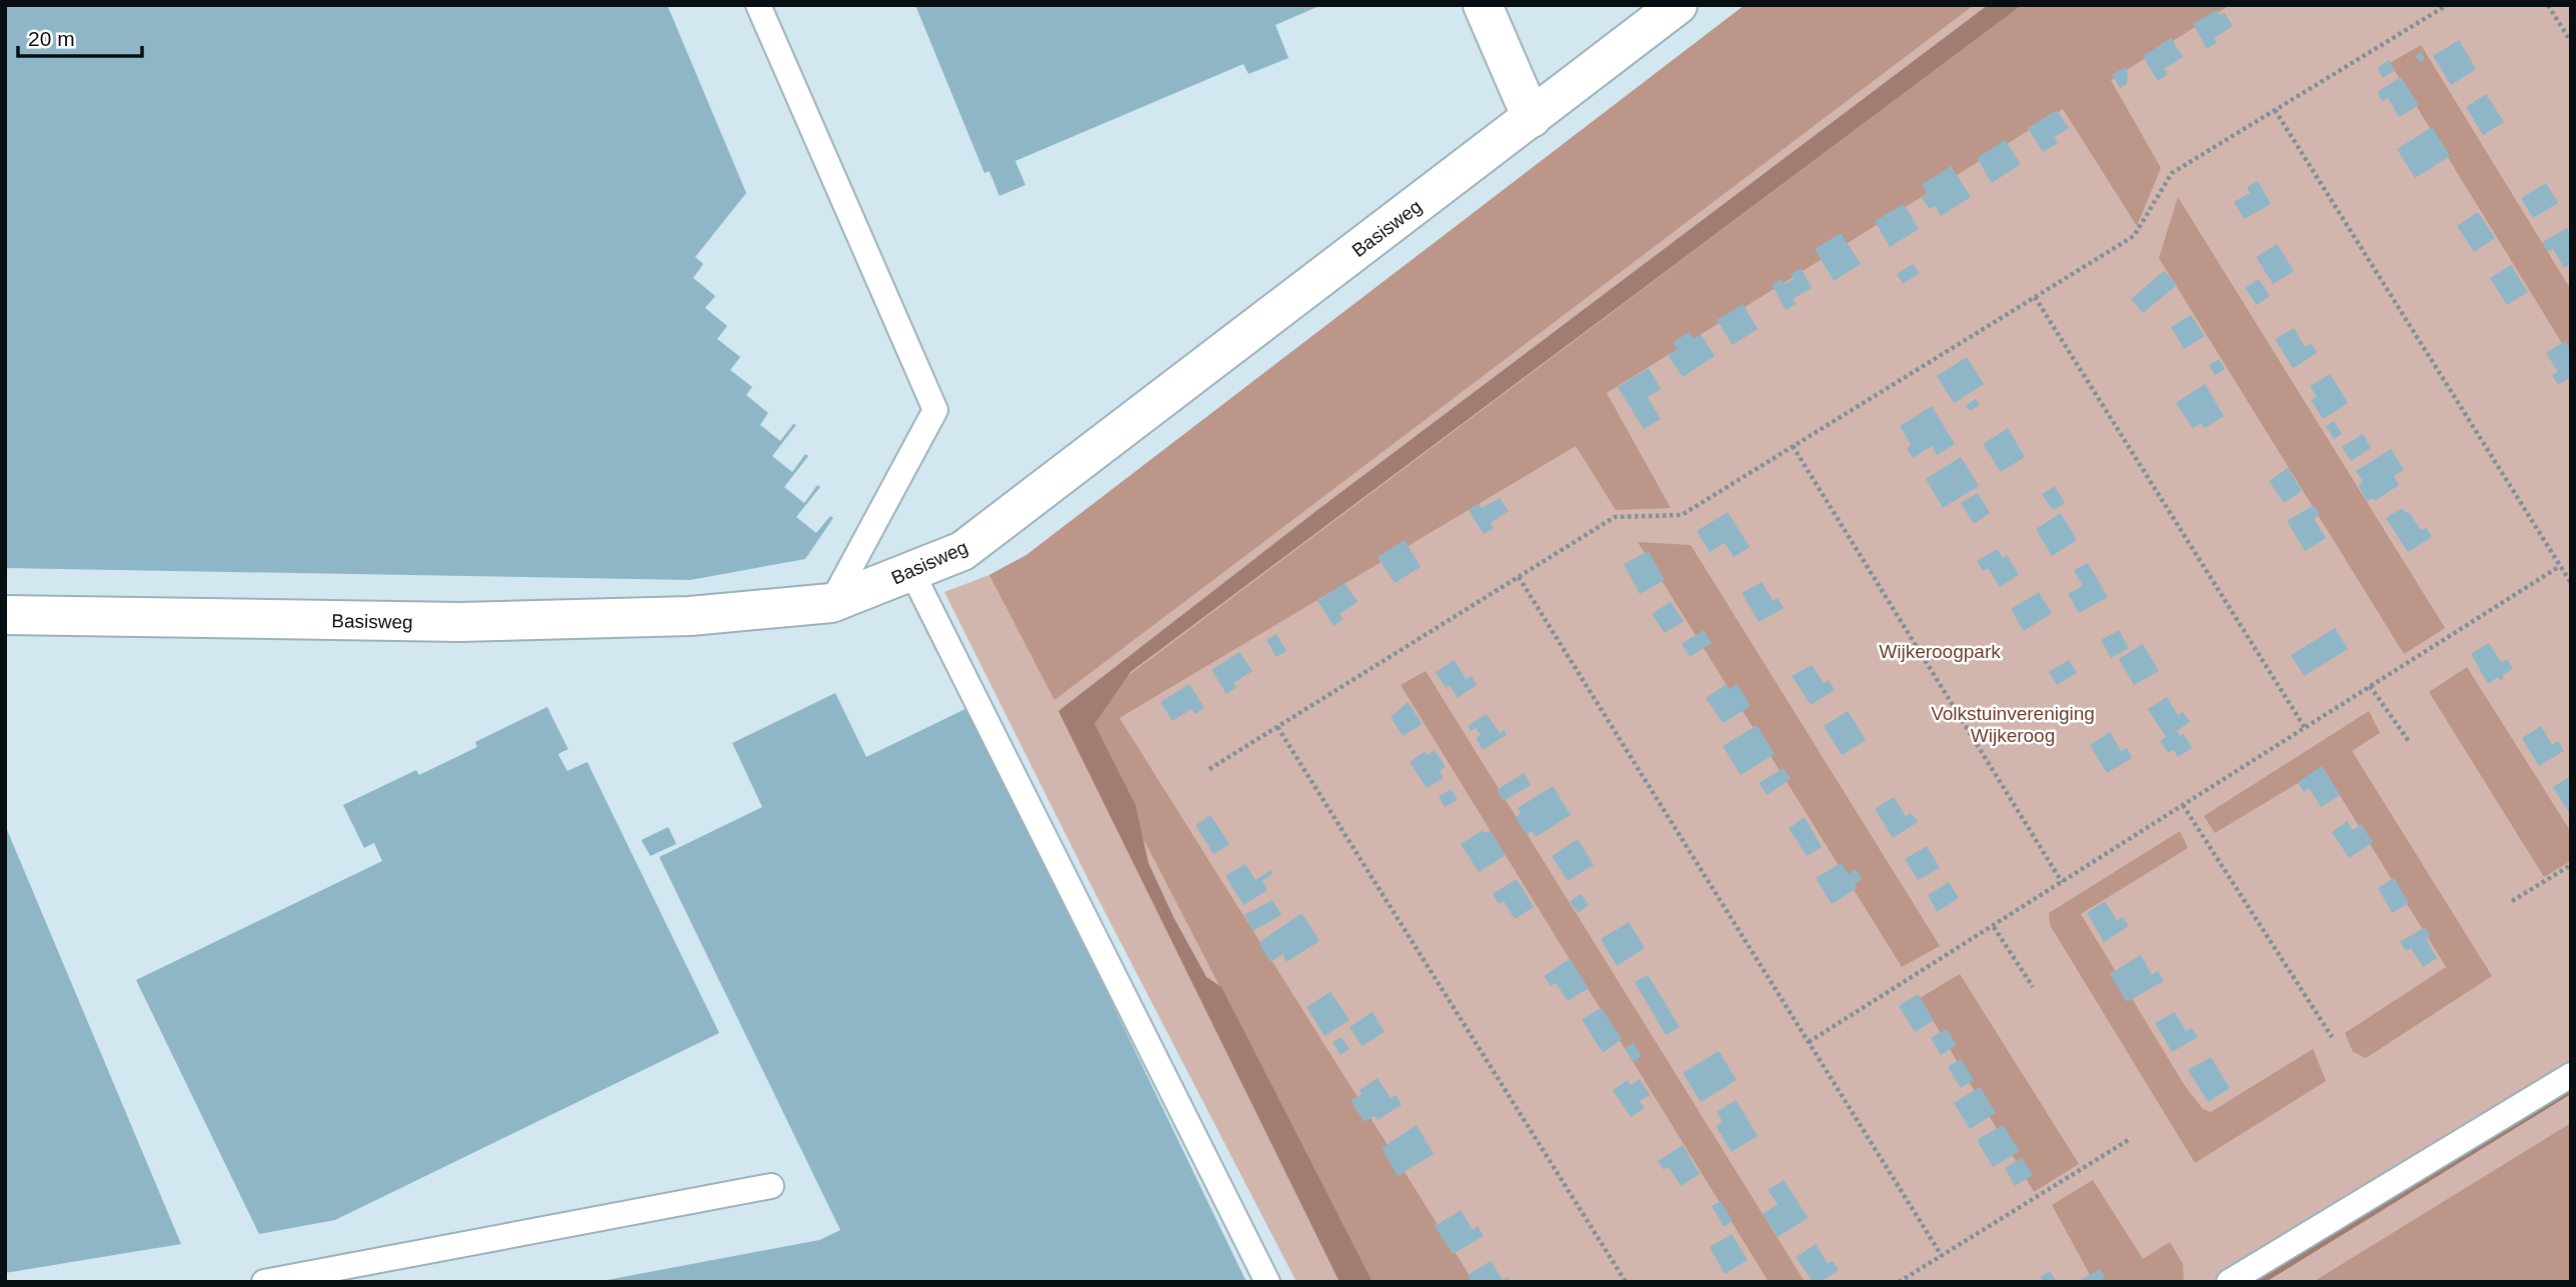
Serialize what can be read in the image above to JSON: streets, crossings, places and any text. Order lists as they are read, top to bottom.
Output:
{
  "streets": {
    "street": ["Basisweg"]
  },
  "parks": ["Wijkeroogpark", "Volkstuinvereniging Wijkeroog"],
  "scale_bar": "20 m"
}
